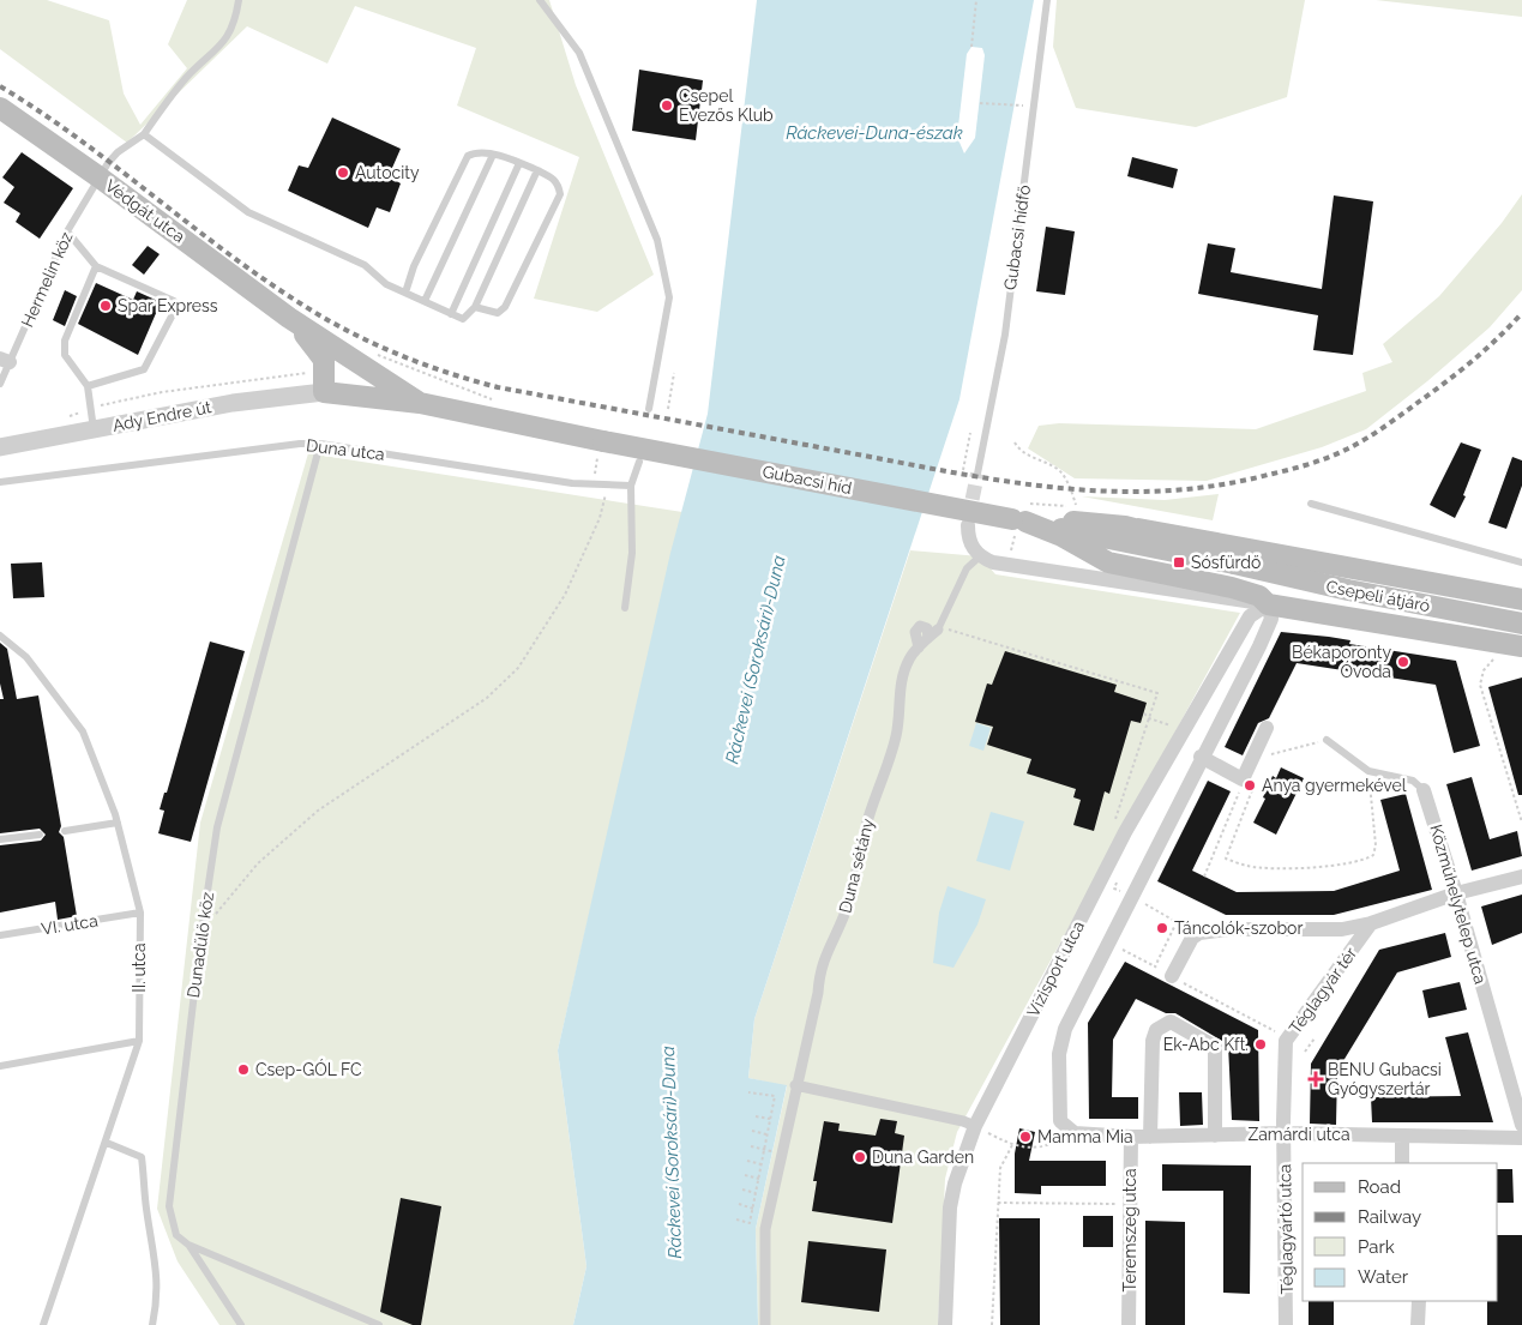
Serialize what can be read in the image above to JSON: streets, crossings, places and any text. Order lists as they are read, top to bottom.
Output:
{
  "streets": {
    "main road": ["Védgát utca", "Gubacsi híd", "Csepeli átjáró"],
    "street": [
      "Ady Endre út",
      "Duna sétány",
      "Közműhelytelep utca",
      "Vízisport utca",
      "Téglagyár tér",
      "Zamárdi utca",
      "Téglagyártó utca",
      "Teremszeg utca"
    ],
    "lane": [
      "Gubacsi hídfő",
      "Hermelin köz",
      "Duna utca",
      "VI. utca",
      "Dunadűlő köz",
      "II. utca"
    ]
  },
  "crossings": [
    ["Védgát utca", "Hermelin köz"],
    ["Védgát utca", "Ady Endre út"],
    ["Védgát utca", "Gubacsi híd"],
    ["Duna utca", "Dunadűlő köz"],
    ["Gubacsi híd", "Csepeli átjáró"],
    ["Közműhelytelep utca", "Téglagyár tér"],
    ["VI. utca", "II. utca"],
    ["Vízisport utca", "Zamárdi utca"],
    ["Téglagyár tér", "Zamárdi utca"],
    ["Téglagyár tér", "Téglagyártó utca"],
    ["Zamárdi utca", "Téglagyártó utca"],
    ["Zamárdi utca", "Teremszeg utca"]
  ],
  "water": ["Ráckevei-Duna-észak", "Ráckevei (Soroksári)-Duna"],
  "places": {
    "other": [
      "Csepel Evezős Klub",
      "Autocity",
      "Spar Express",
      "Békaporonty Óvoda",
      "Anya gyermekével",
      "Táncolók-szobor",
      "Ek-Abc Kft.",
      "Csep-GÓL FC",
      "Mamma Mia",
      "Duna Garden"
    ],
    "transit": ["Sósfürdő"],
    "health": ["BENU Gubacsi Gyógyszertár"]
  },
  "legend": [
    "Road",
    "Railway",
    "Park",
    "Water"
  ]
}
